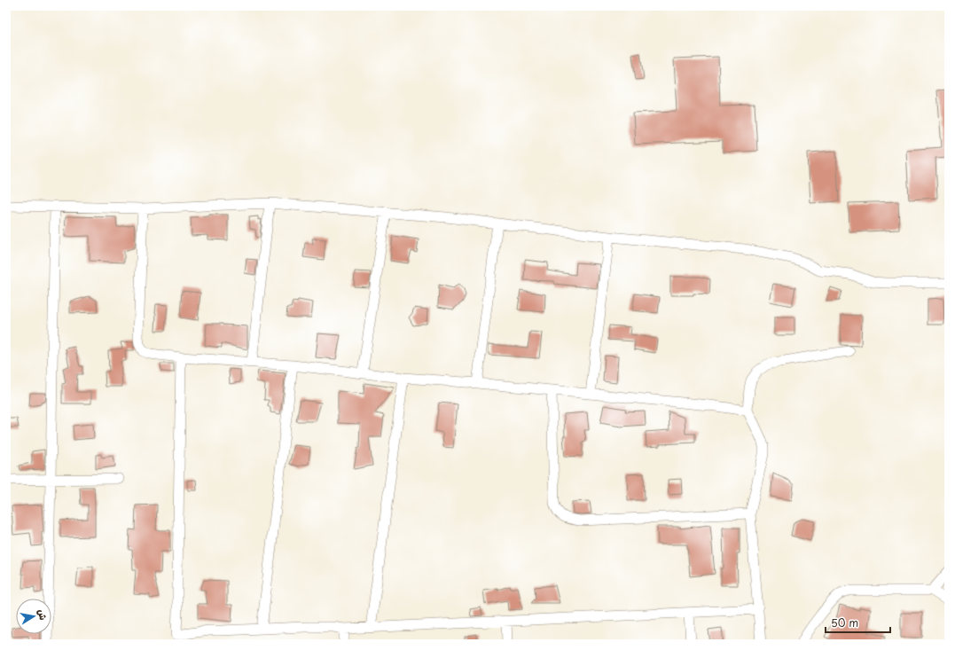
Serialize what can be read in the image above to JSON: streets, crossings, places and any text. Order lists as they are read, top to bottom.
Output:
{
  "scale_bar": "50 m",
  "north": "right"
}
